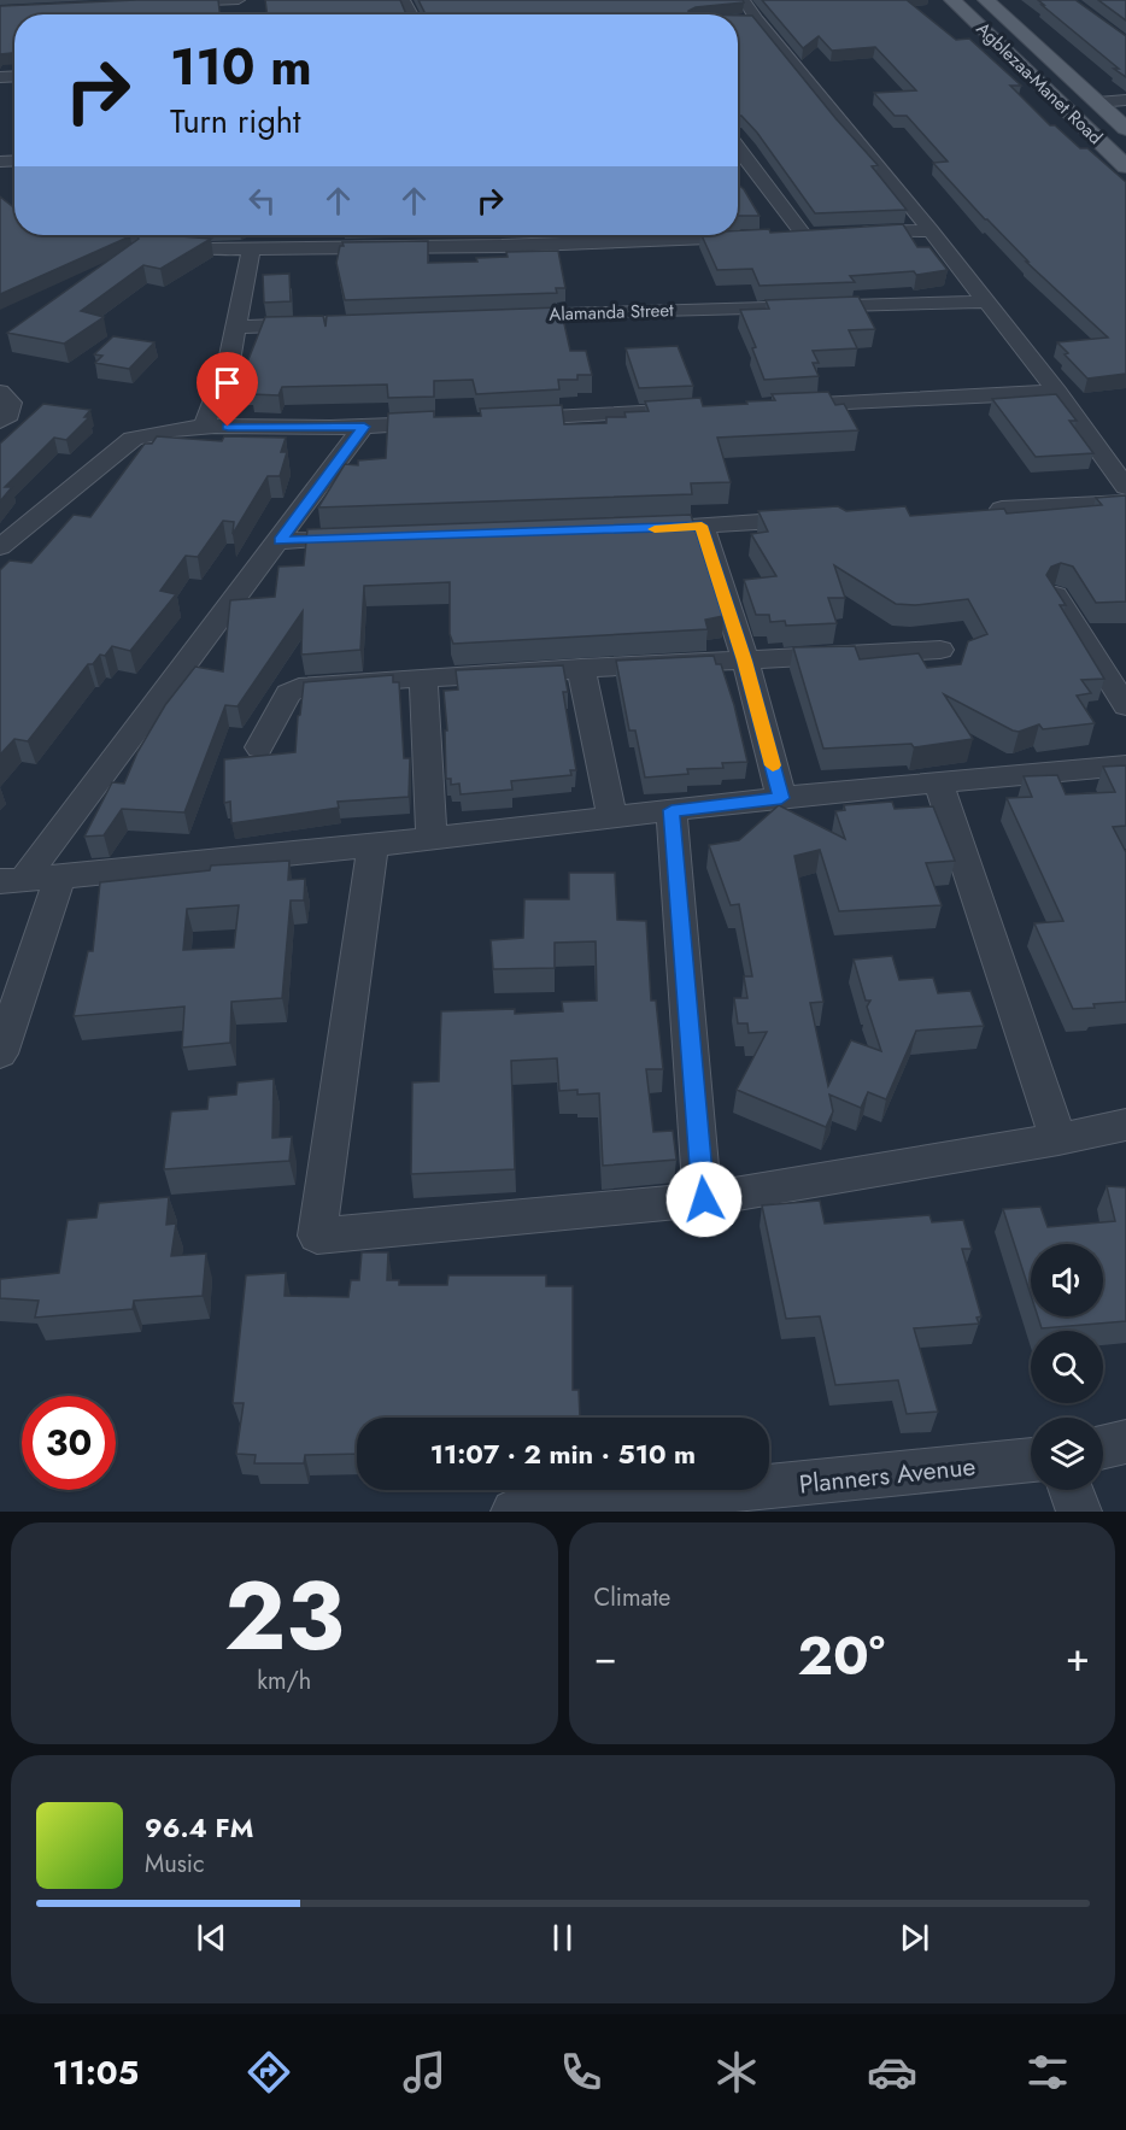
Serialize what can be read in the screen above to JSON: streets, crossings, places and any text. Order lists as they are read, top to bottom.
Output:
{
  "streets": {
    "main road": ["Agblezaa-Manet Road"],
    "street": ["Alamanda Street", "Planners Avenue"]
  },
  "page": {
    "turn": ["110 m", "Turn right"],
    "limit": "30",
    "trip": "11:07 · 2 min · 510 m",
    "tile": [
      ["23", "km/h"],
      "Climate"
    ],
    "heat": ["−", "20°", "+"],
    "song": ["96.4 FM", "Music"],
    "tabs": "11:05"
  }
}
